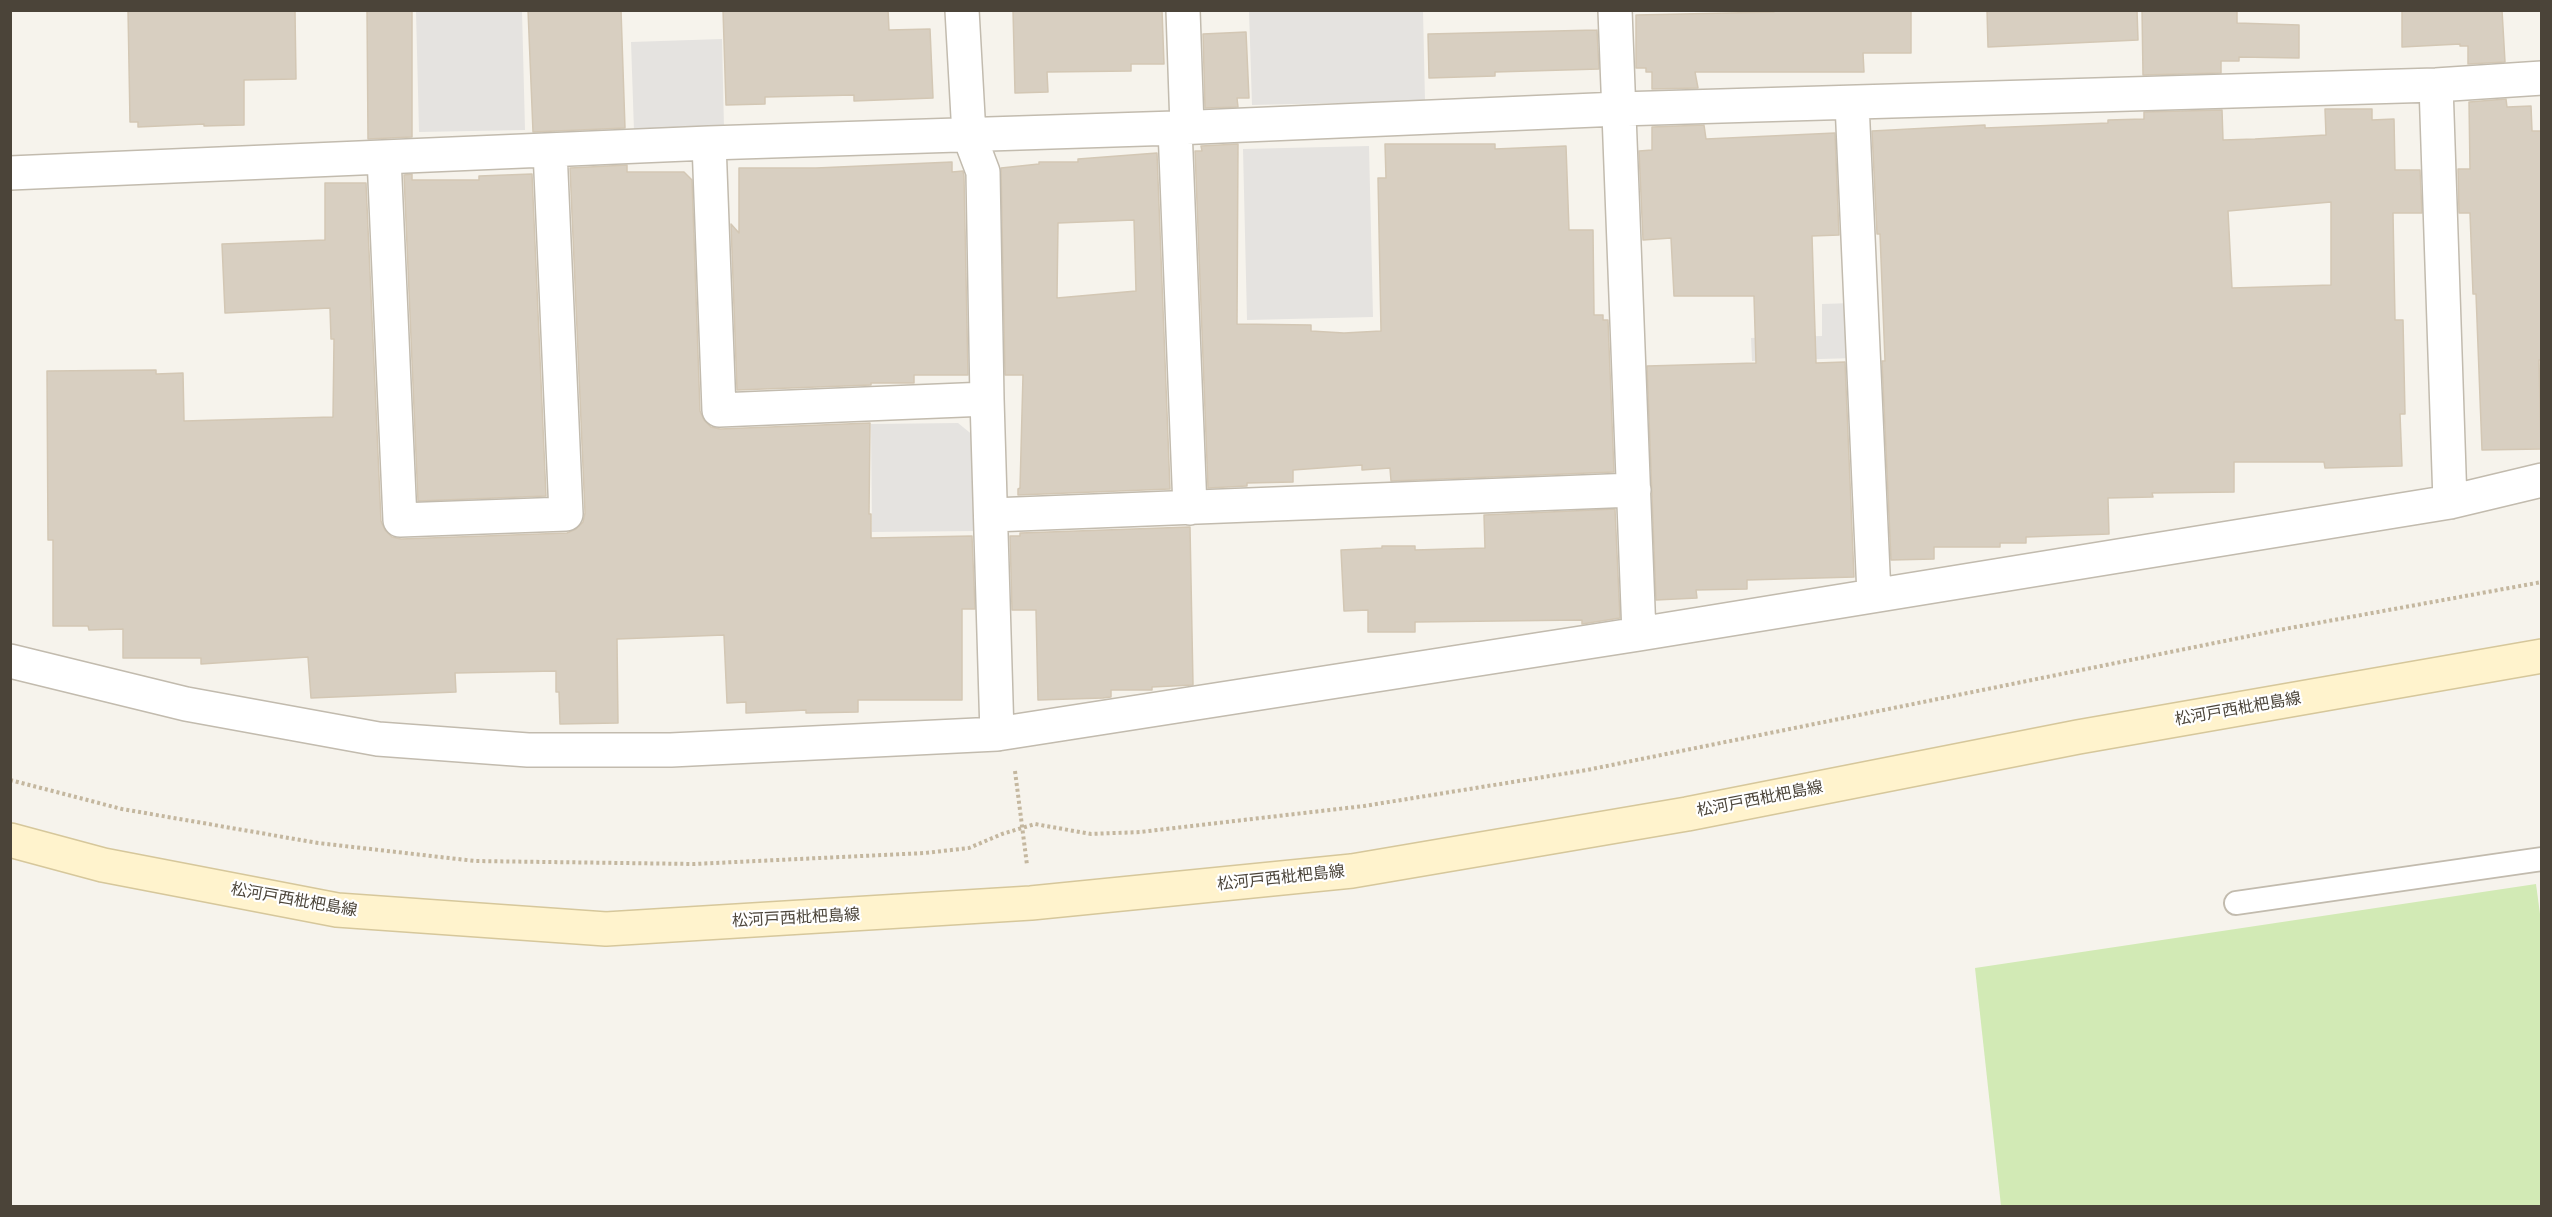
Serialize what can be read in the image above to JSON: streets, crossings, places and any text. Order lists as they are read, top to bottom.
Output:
{
  "streets": {
    "main road": ["松河戸西枇杷島線"]
  }
}
